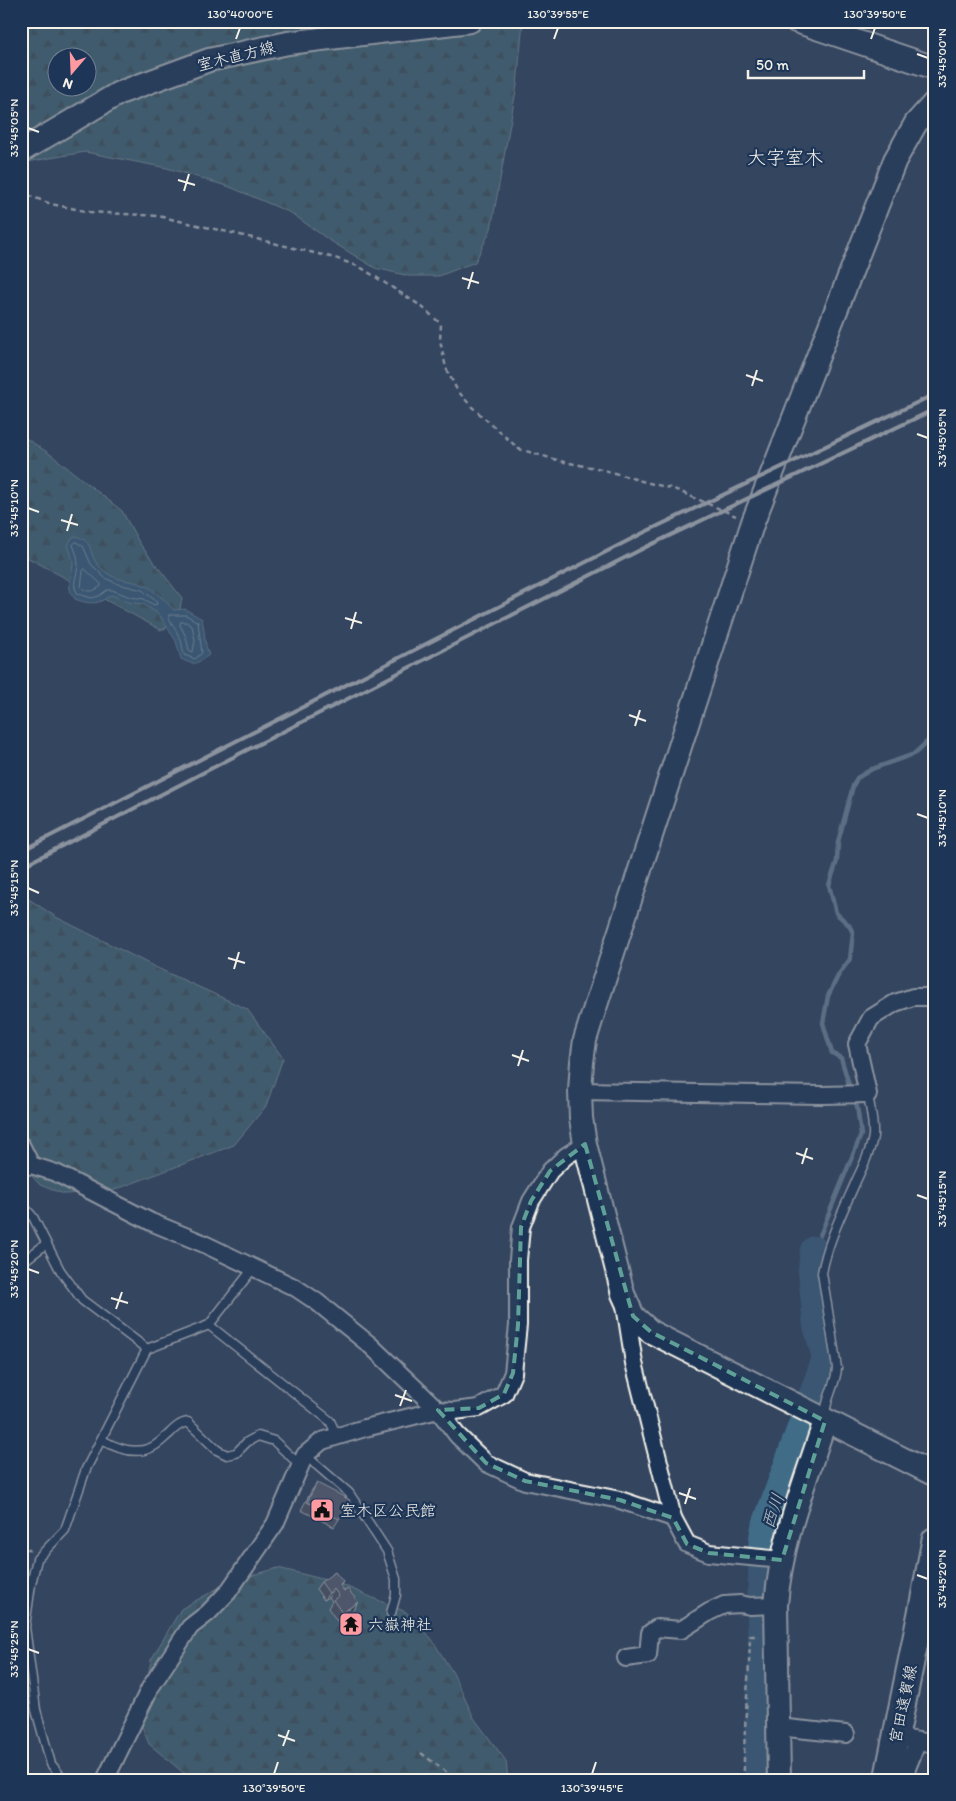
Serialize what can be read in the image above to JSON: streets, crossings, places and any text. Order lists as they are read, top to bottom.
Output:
{
  "streets": {
    "main road": ["宮田遠賀線"],
    "street": ["室木直方線"]
  },
  "districts": ["大字室木"],
  "water": ["西川"],
  "places": {
    "public building": ["室木区公民館"],
    "temple": ["六嶽神社"]
  },
  "scale_bar": "50 m",
  "north": "bottom",
  "coordinates": [
    "130°40'00\"E",
    "130°39'55\"E",
    "130°39'50\"E",
    "33°45'00\"N",
    "33°45'05\"N",
    "33°45'10\"N",
    "33°45'15\"N",
    "33°45'20\"N",
    "33°45'25\"N",
    "130°39'45\"E"
  ]
}
